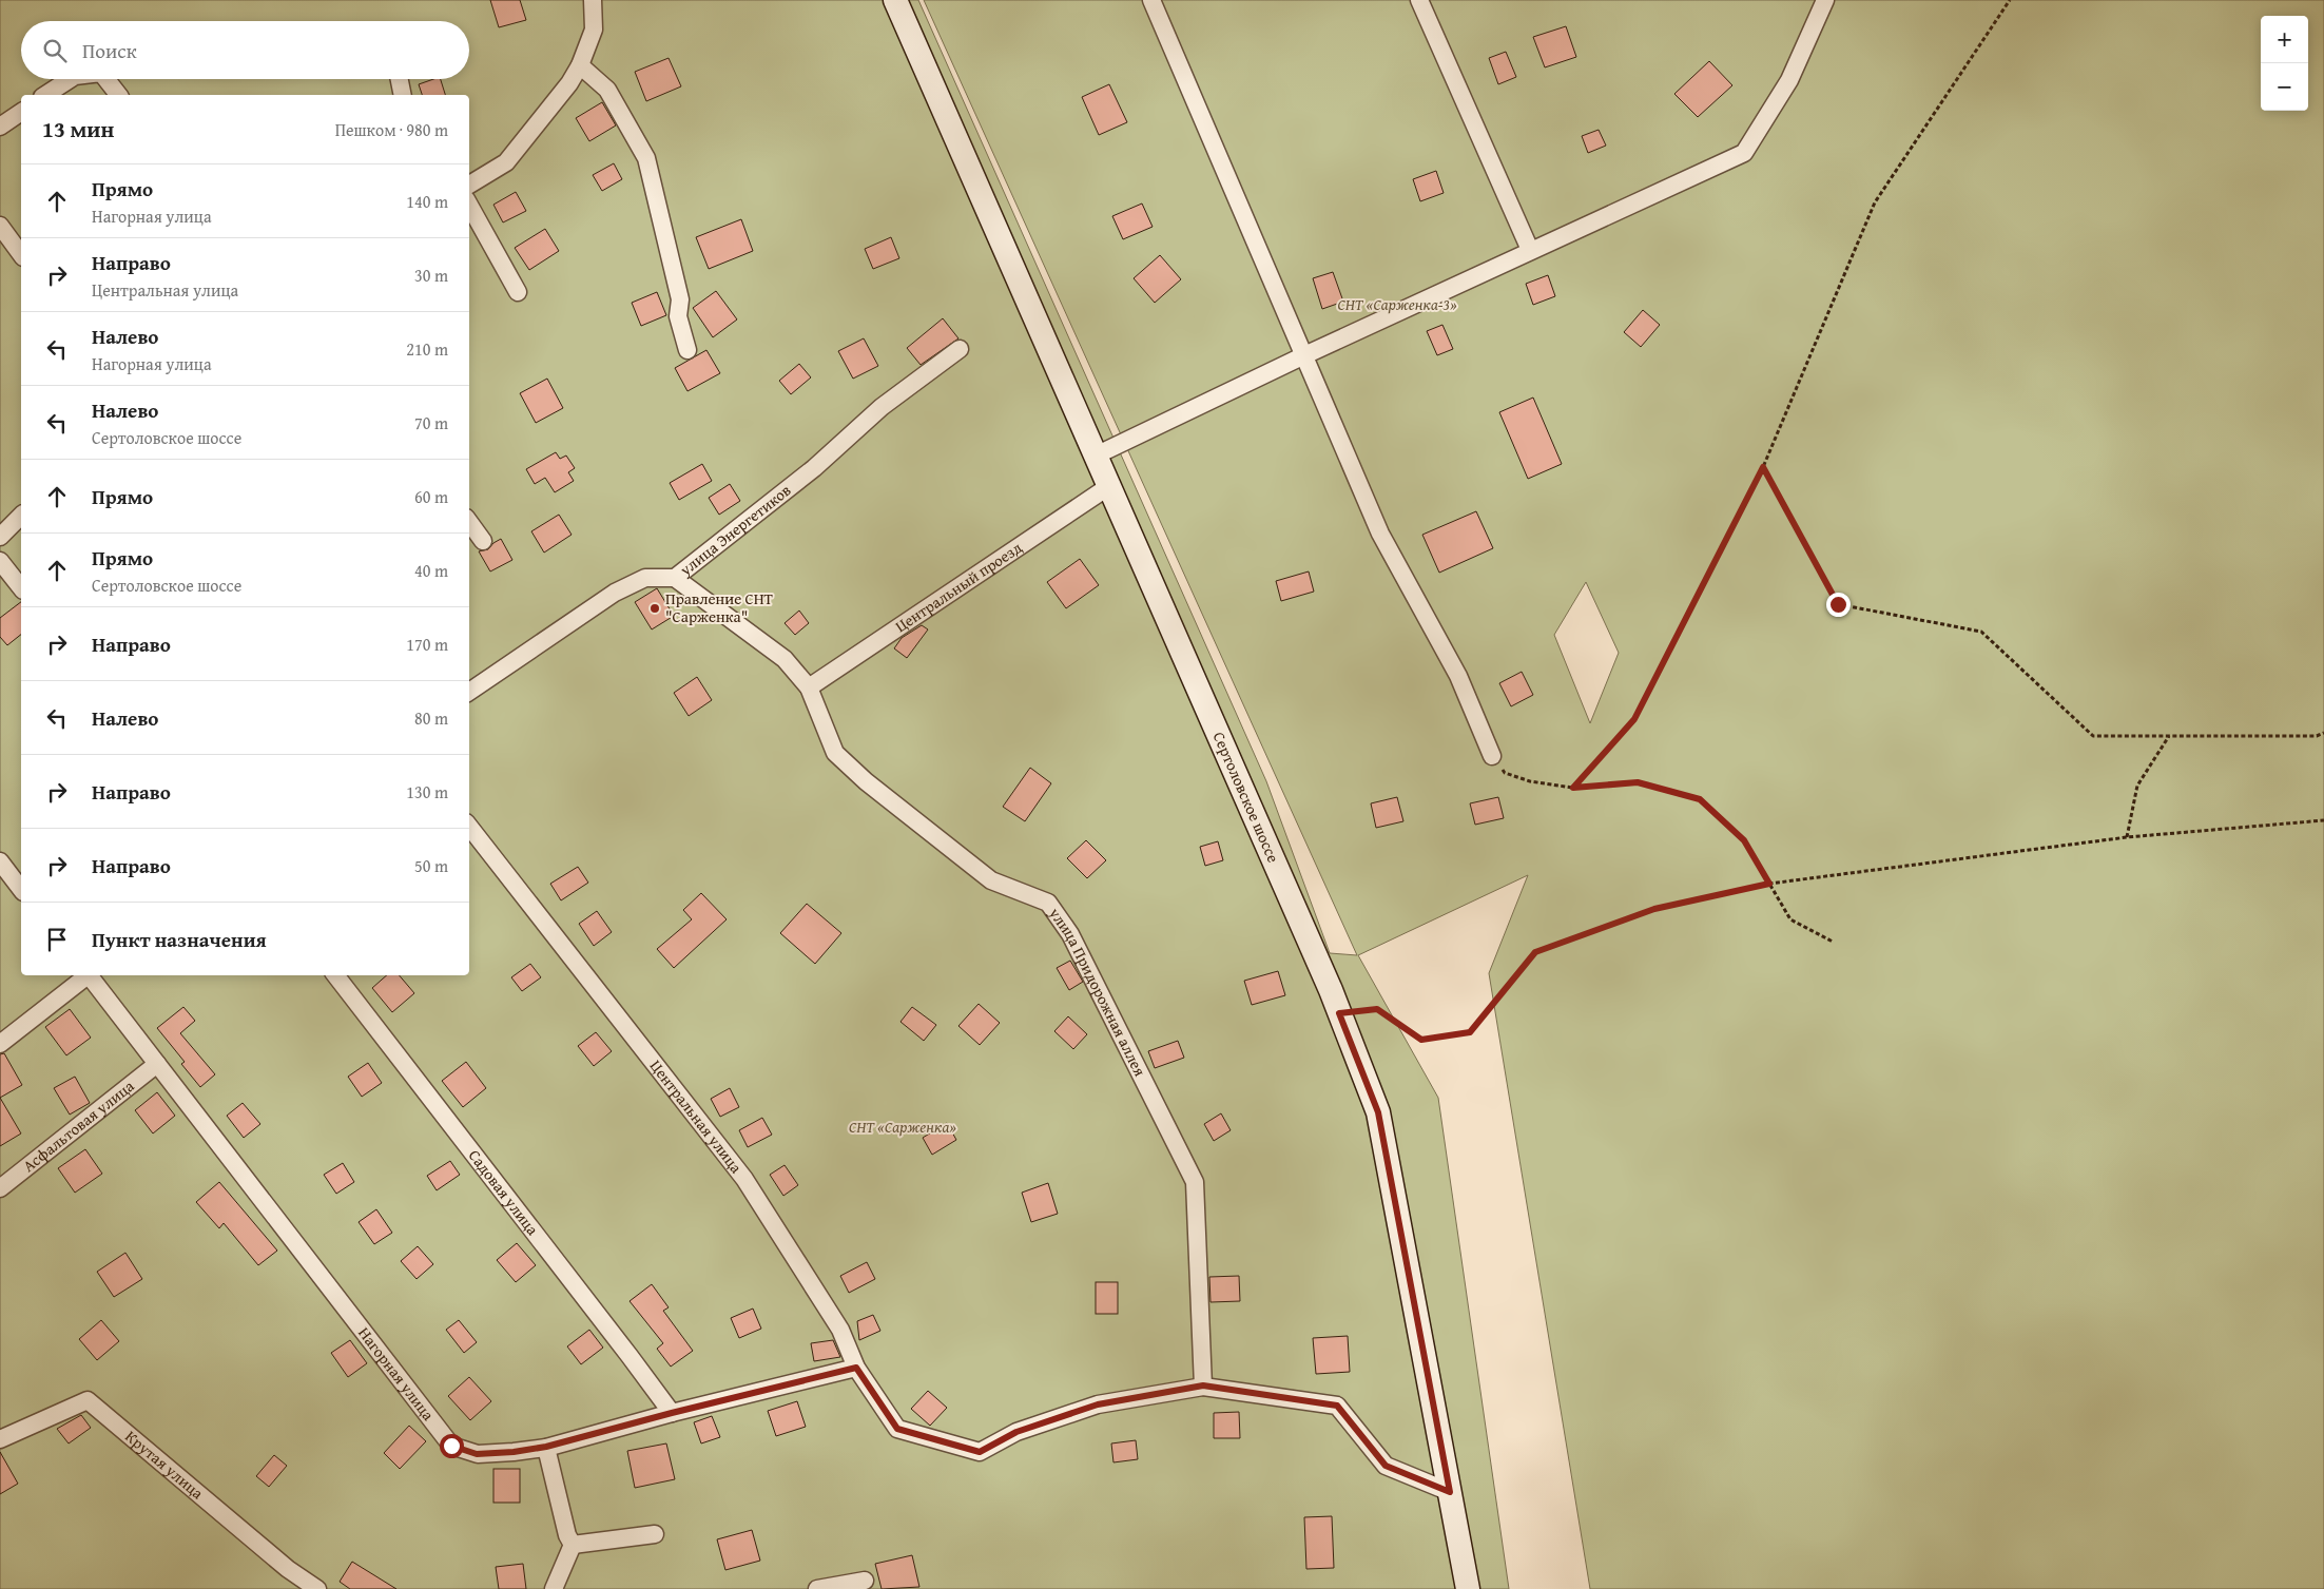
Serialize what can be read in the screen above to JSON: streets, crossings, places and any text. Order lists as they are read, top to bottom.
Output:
{
  "streets": {
    "main road": ["Сертоловское шоссе"],
    "street": [
      "улица Энергетиков",
      "Центральный проезд",
      "улица Придорожная аллея",
      "Центральная улица",
      "Асфальтовая улица",
      "Садовая улица",
      "Нагорная улица",
      "Крутая улица"
    ]
  },
  "crossings": [
    ["улица Энергетиков", "улица Придорожная аллея"],
    ["Центральный проезд", "Сертоловское шоссе"],
    ["Центральный проезд", "улица Придорожная аллея"],
    ["улица Придорожная аллея", "Центральная улица"],
    ["Центральная улица", "Нагорная улица"],
    ["Асфальтовая улица", "Нагорная улица"],
    ["Садовая улица", "Нагорная улица"]
  ],
  "parks": ["СНТ «Сарженка-3»", "СНТ «Сарженка»"],
  "places": ["Правление СНТ \"Сарженка\""],
  "page": {
    "map_buttons": ["+", "−"],
    "search": "Поиск",
    "heading": ["13 мин", "Пешком · 980 m"],
    "list": [
      ["Прямо", "Нагорная улица", "140 m"],
      ["Направо", "Центральная улица", "30 m"],
      ["Налево", "Нагорная улица", "210 m"],
      ["Налево", "Сертоловское шоссе", "70 m"],
      ["Прямо", "60 m"],
      ["Прямо", "Сертоловское шоссе", "40 m"],
      ["Направо", "170 m"],
      ["Налево", "80 m"],
      ["Направо", "130 m"],
      ["Направо", "50 m"],
      "Пункт назначения"
    ]
  }
}
